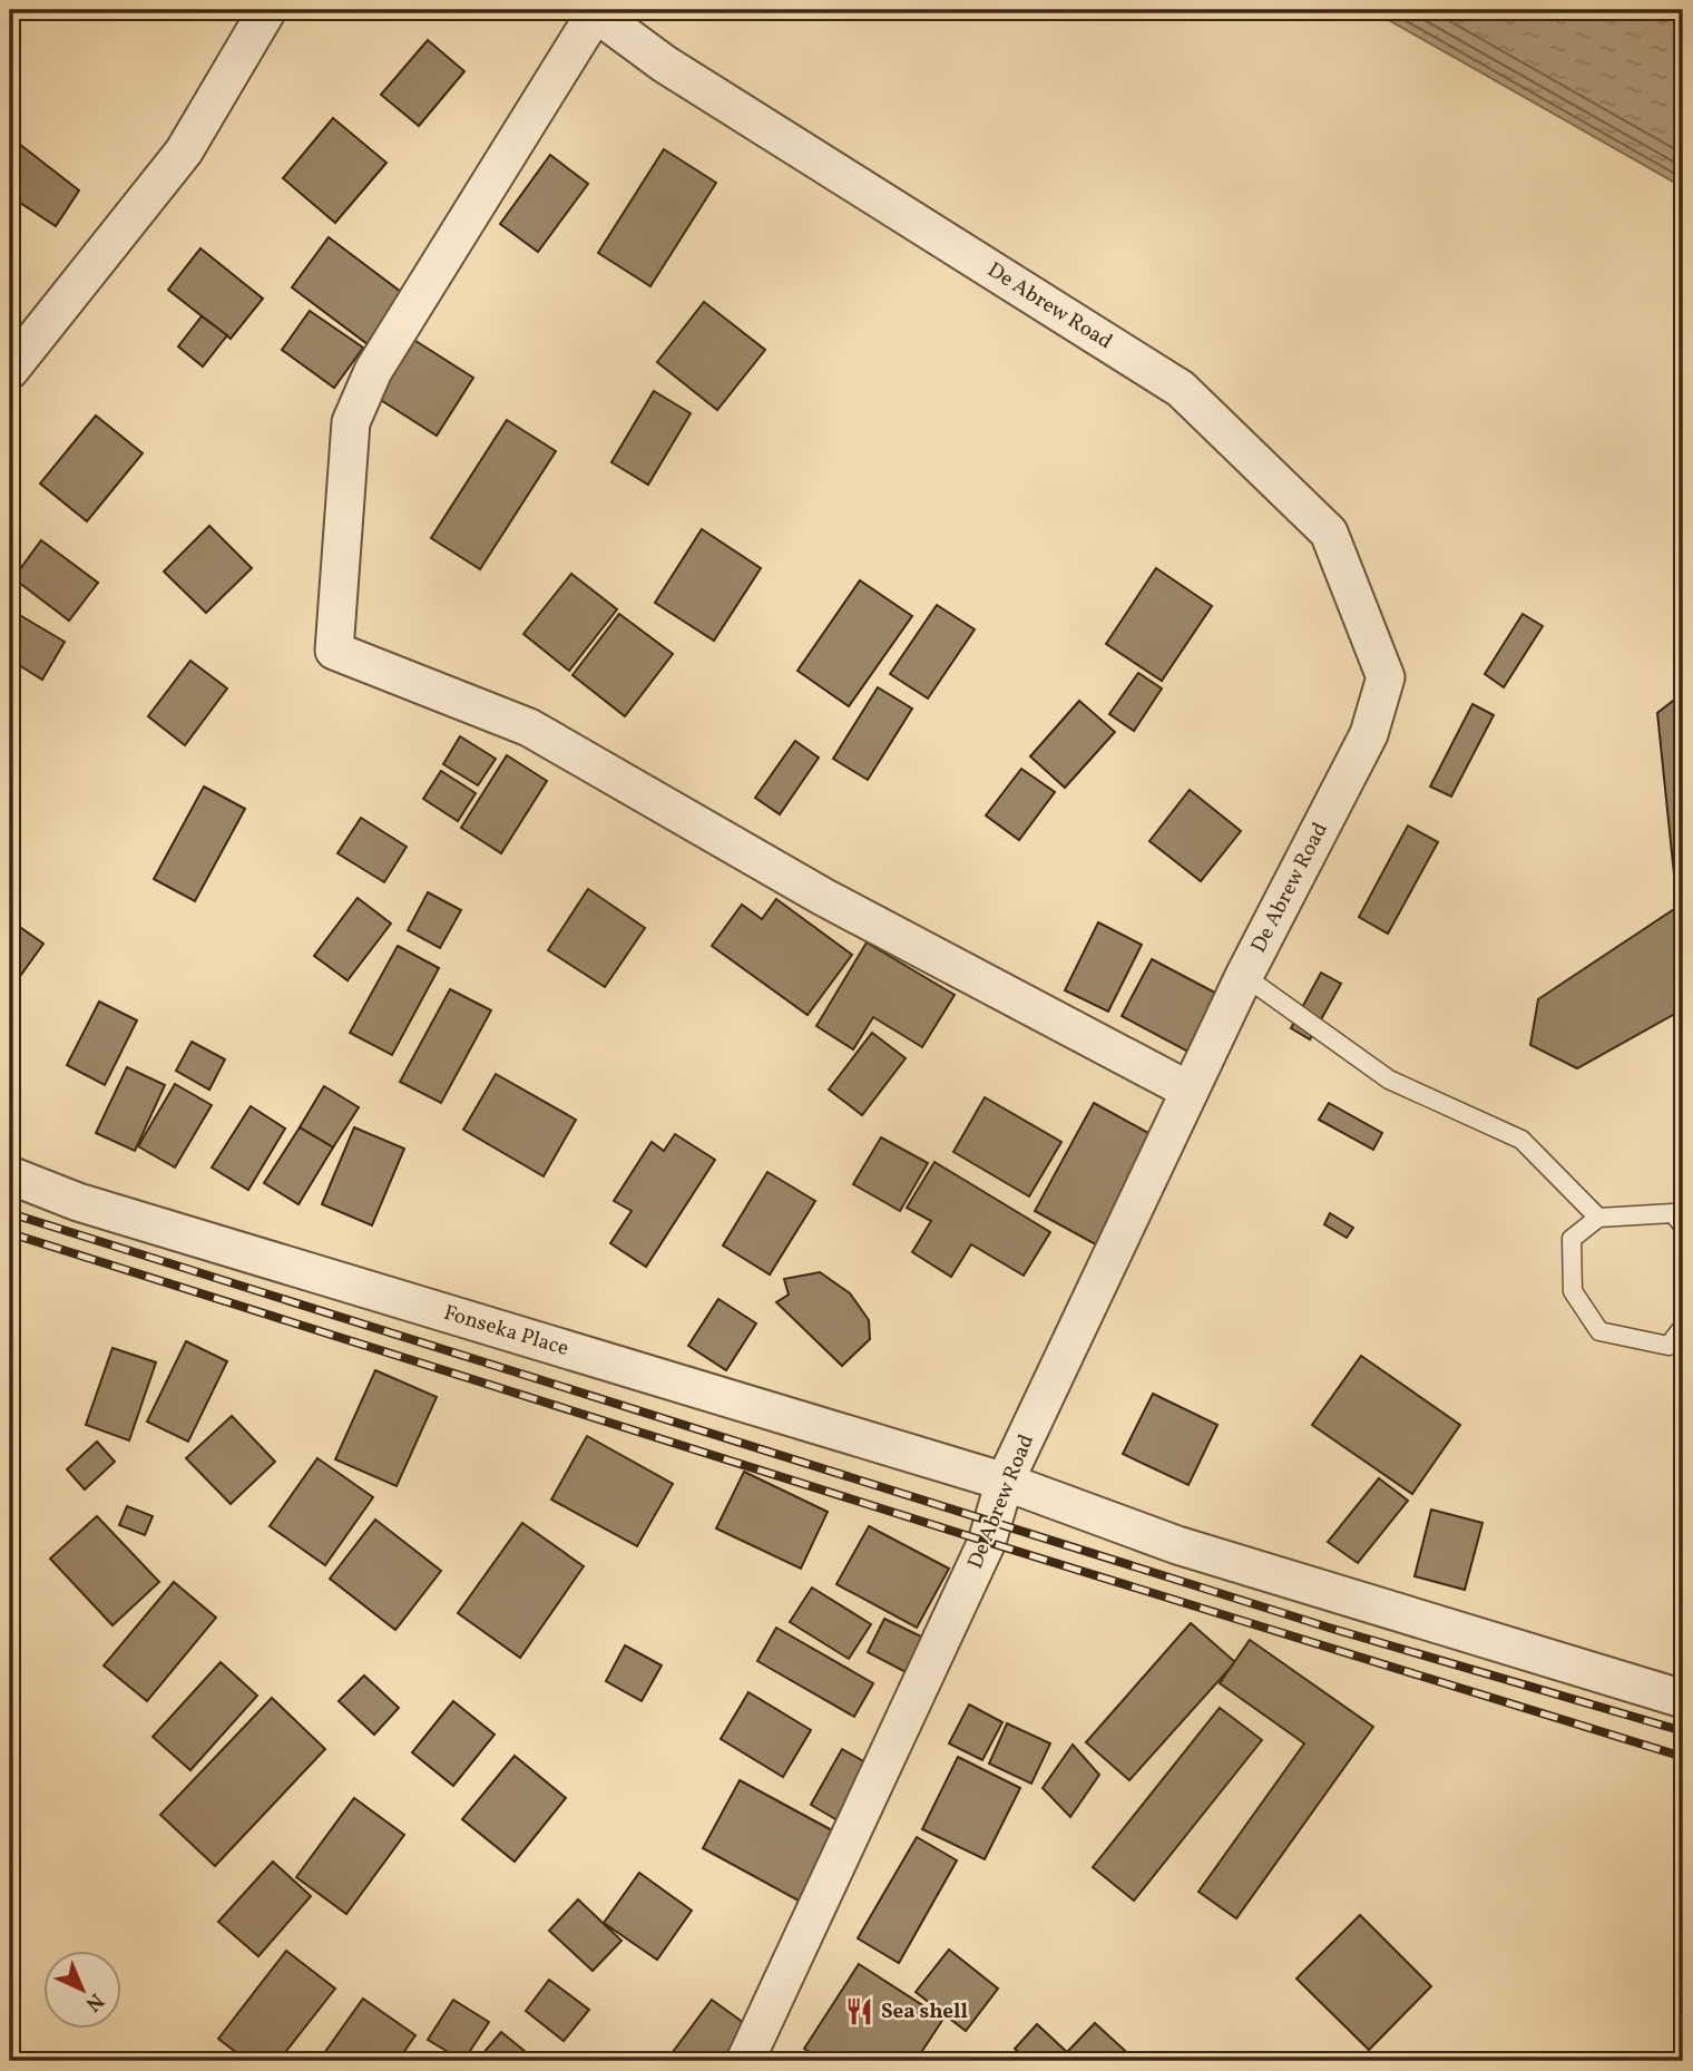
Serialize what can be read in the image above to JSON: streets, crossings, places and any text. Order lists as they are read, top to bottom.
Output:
{
  "streets": {
    "street": ["De Abrew Road", "Fonseka Place"]
  },
  "crossings": [
    ["De Abrew Road", "Fonseka Place"]
  ],
  "places": {
    "restaurant": ["Sea shell"]
  },
  "north": "bottom right"
}
